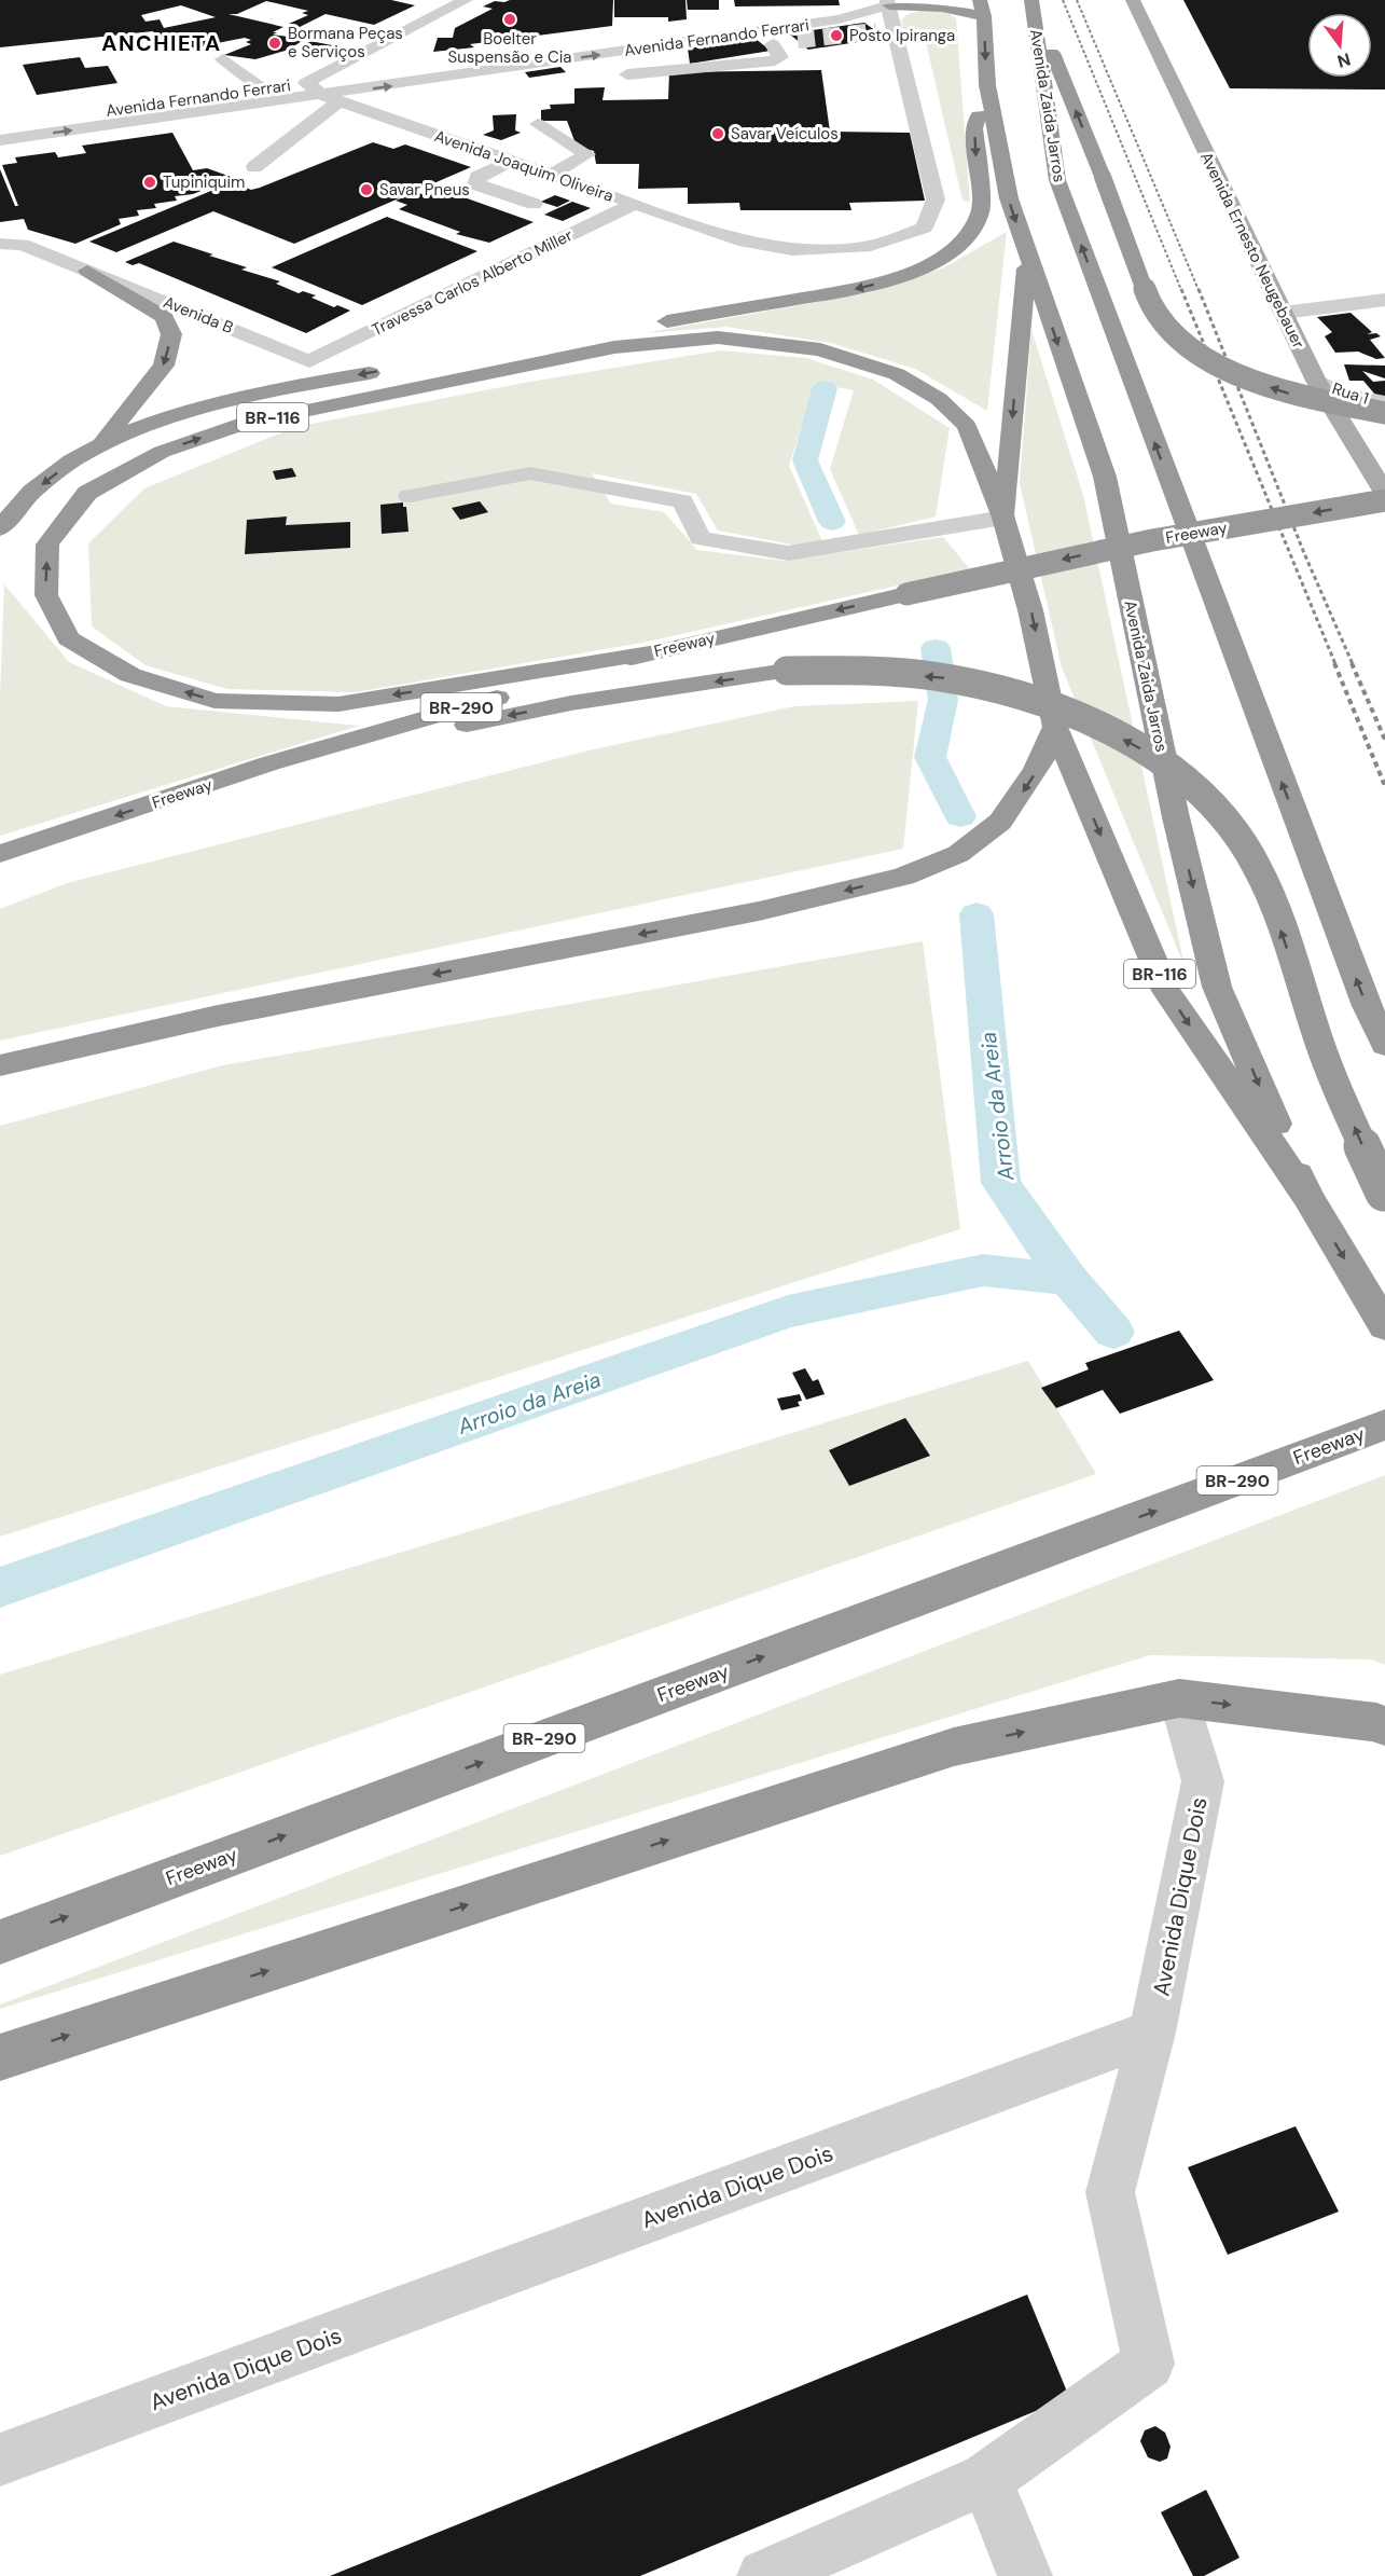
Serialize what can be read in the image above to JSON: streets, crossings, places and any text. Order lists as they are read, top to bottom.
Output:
{
  "streets": {
    "highway": [
      "Avenida Zaida Jarros",
      "BR-116",
      "Freeway",
      "BR-290"
    ],
    "main road": ["Avenida Ernesto Neugebauer"],
    "street": [
      "Avenida Fernando Ferrari",
      "Avenida Joaquim Oliveira",
      "Travessa Carlos Alberto Miller",
      "Avenida B",
      "Rua 1",
      "Avenida Dique Dois"
    ]
  },
  "crossings": [
    ["Avenida Fernando Ferrari", "Avenida Joaquim Oliveira"],
    ["Avenida Zaida Jarros", "BR-116"],
    ["Avenida Joaquim Oliveira", "Travessa Carlos Alberto Miller"],
    ["Avenida Ernesto Neugebauer", "Rua 1"],
    ["Travessa Carlos Alberto Miller", "Avenida B"],
    ["BR-116", "Freeway"]
  ],
  "districts": ["ANCHIETA"],
  "water": ["Arroio da Areia"],
  "places": [
    "Boelter Suspensão e Cia",
    "Posto Ipiranga",
    "Bormana Peças e Serviços",
    "Savar Veículos",
    "Tupiniquim",
    "Savar Pneus"
  ],
  "north": "bottom"
}
